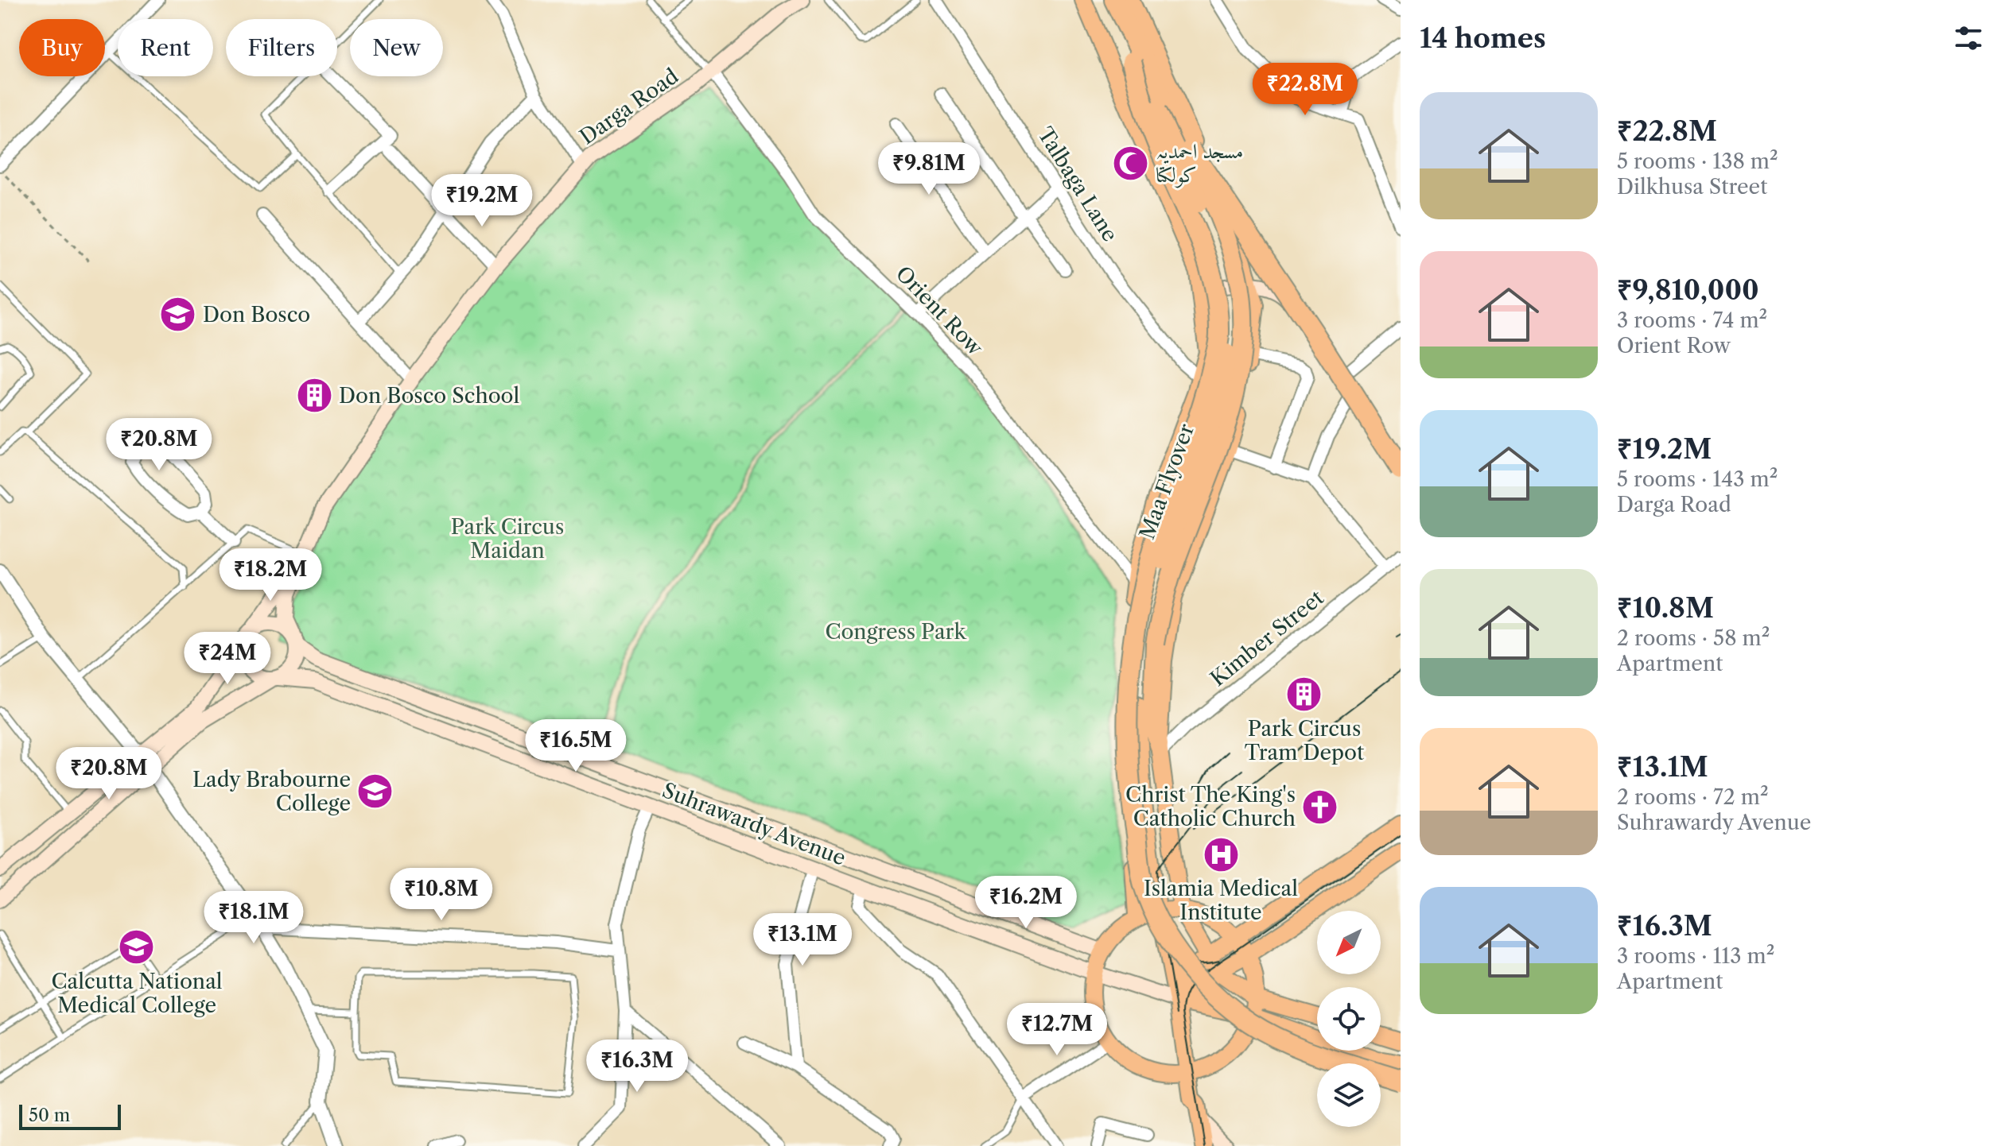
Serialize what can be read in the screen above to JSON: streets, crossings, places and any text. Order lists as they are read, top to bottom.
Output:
{
  "streets": {
    "highway": ["Maa Flyover"],
    "main road": ["Darga Road", "Suhrawardy Avenue"],
    "street": ["Talbaga Lane", "Orient Row", "Kimber Street"]
  },
  "crossings": [
    ["Darga Road", "Orient Row"],
    ["Darga Road", "Suhrawardy Avenue"],
    ["Talbaga Lane", "Maa Flyover"],
    ["Orient Row", "Maa Flyover"],
    ["Maa Flyover", "Kimber Street"],
    ["Maa Flyover", "Suhrawardy Avenue"]
  ],
  "parks": ["Park Circus Maidan", "Congress Park"],
  "places": {
    "mosque": ["مسجد احمدیہ کولکتا"],
    "school or university": ["Don Bosco", "Lady Brabourne College", "Calcutta National Medical College"],
    "building": ["Don Bosco School", "Park Circus Tram Depot"],
    "church": ["Christ The King's Catholic Church"],
    "hospital": ["Islamia Medical Institute"]
  },
  "scale_bar": "50 m",
  "north": "bottom left",
  "page": {
    "heading": "14 homes",
    "chip": [
      "Buy",
      "Rent",
      "Filters",
      "New"
    ],
    "price": [
      "₹22.8M",
      "₹9.81M",
      "₹19.2M",
      "₹20.8M",
      "₹18.2M",
      "₹24M",
      "₹16.5M",
      "₹20.8M",
      "₹10.8M",
      "₹16.2M",
      "₹18.1M",
      "₹13.1M",
      "₹12.7M",
      "₹16.3M"
    ],
    "list": [
      {
        "name": "₹22.8M",
        "note": "5 rooms · 138 m² · Dilkhusa Street"
      },
      {
        "name": "₹9,810,000",
        "note": "3 rooms · 74 m² · Orient Row"
      },
      {
        "name": "₹19.2M",
        "note": "5 rooms · 143 m² · Darga Road"
      },
      {
        "name": "₹10.8M",
        "note": "2 rooms · 58 m² · Apartment"
      },
      {
        "name": "₹13.1M",
        "note": "2 rooms · 72 m² · Suhrawardy Avenue"
      },
      {
        "name": "₹16.3M",
        "note": "3 rooms · 113 m² · Apartment"
      }
    ],
    "scale": "50 m"
  }
}
